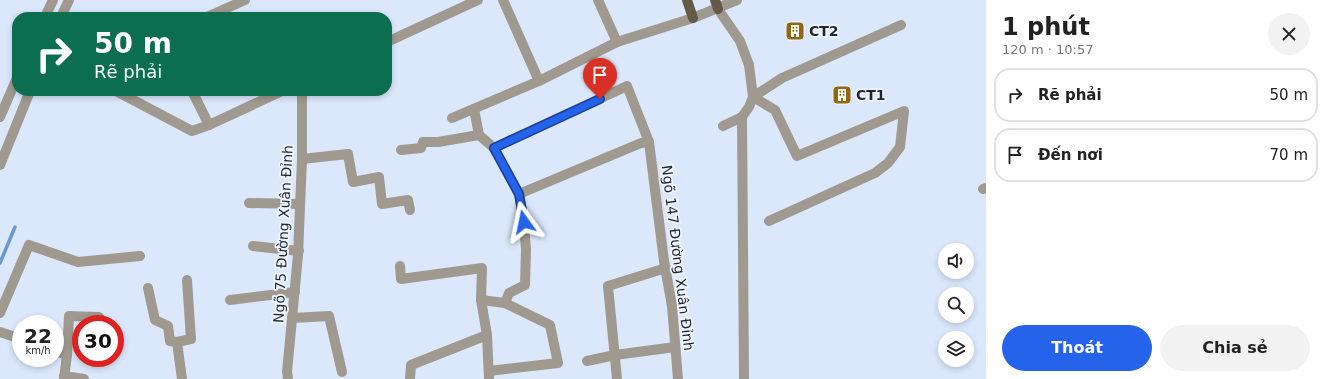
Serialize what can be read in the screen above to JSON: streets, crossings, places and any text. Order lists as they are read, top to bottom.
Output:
{
  "streets": {
    "street": ["Ngõ 75 Đường Xuân Đỉnh", "Ngõ 147 Đường Xuân Đỉnh"]
  },
  "places": {
    "building": ["CT2", "CT1"]
  },
  "page": {
    "heading": ["1 phút", "120 m · 10:57"],
    "turn": ["50 m", "Rẽ phải"],
    "list": [
      {
        "name": "Rẽ phải",
        "value": "50 m"
      },
      {
        "name": "Đến nơi",
        "value": "70 m"
      }
    ],
    "speed": "22 km/h",
    "limit": "30",
    "buttons": ["Thoát", "Chia sẻ"]
  }
}
